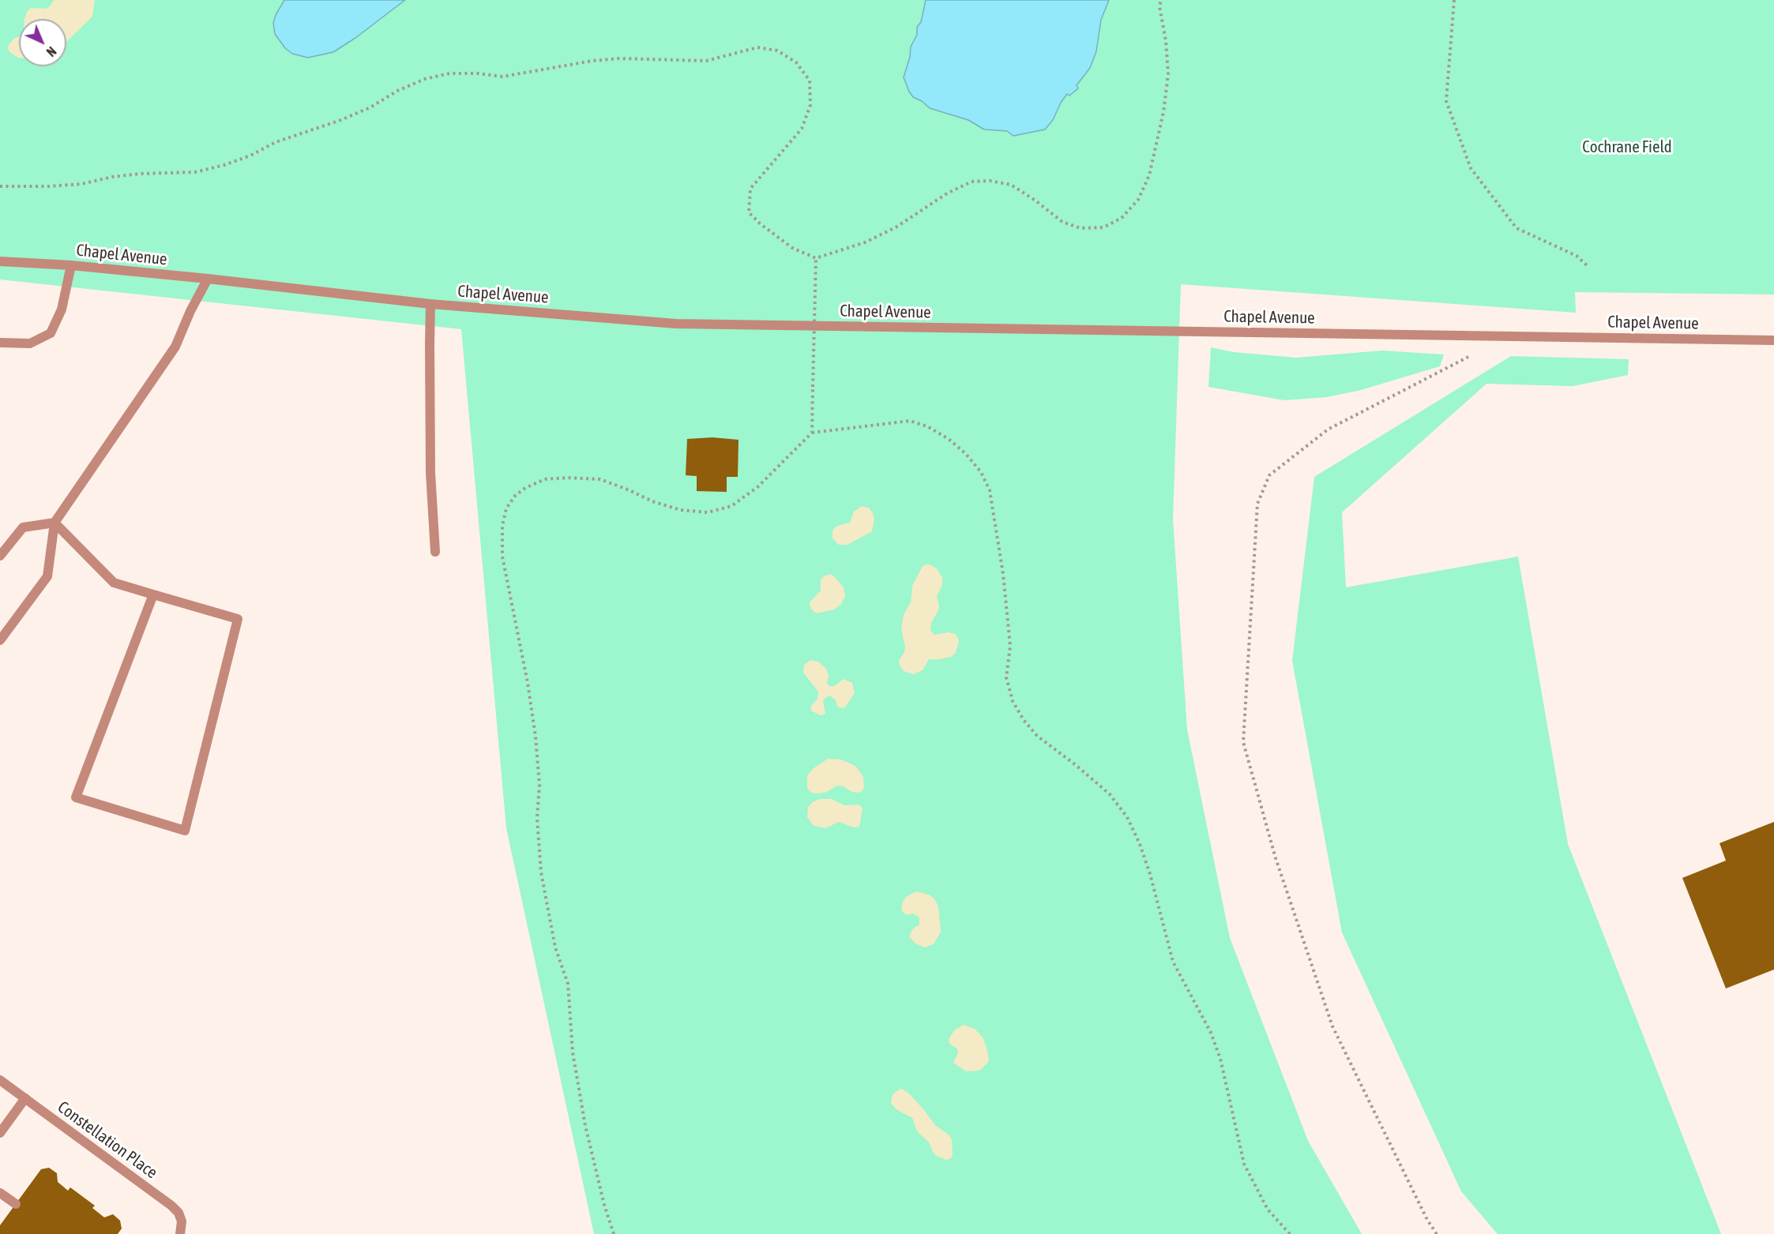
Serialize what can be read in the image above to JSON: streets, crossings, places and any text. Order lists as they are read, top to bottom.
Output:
{
  "streets": {
    "street": ["Chapel Avenue", "Constellation Place"]
  },
  "parks": ["Cochrane Field"],
  "north": "bottom right"
}
